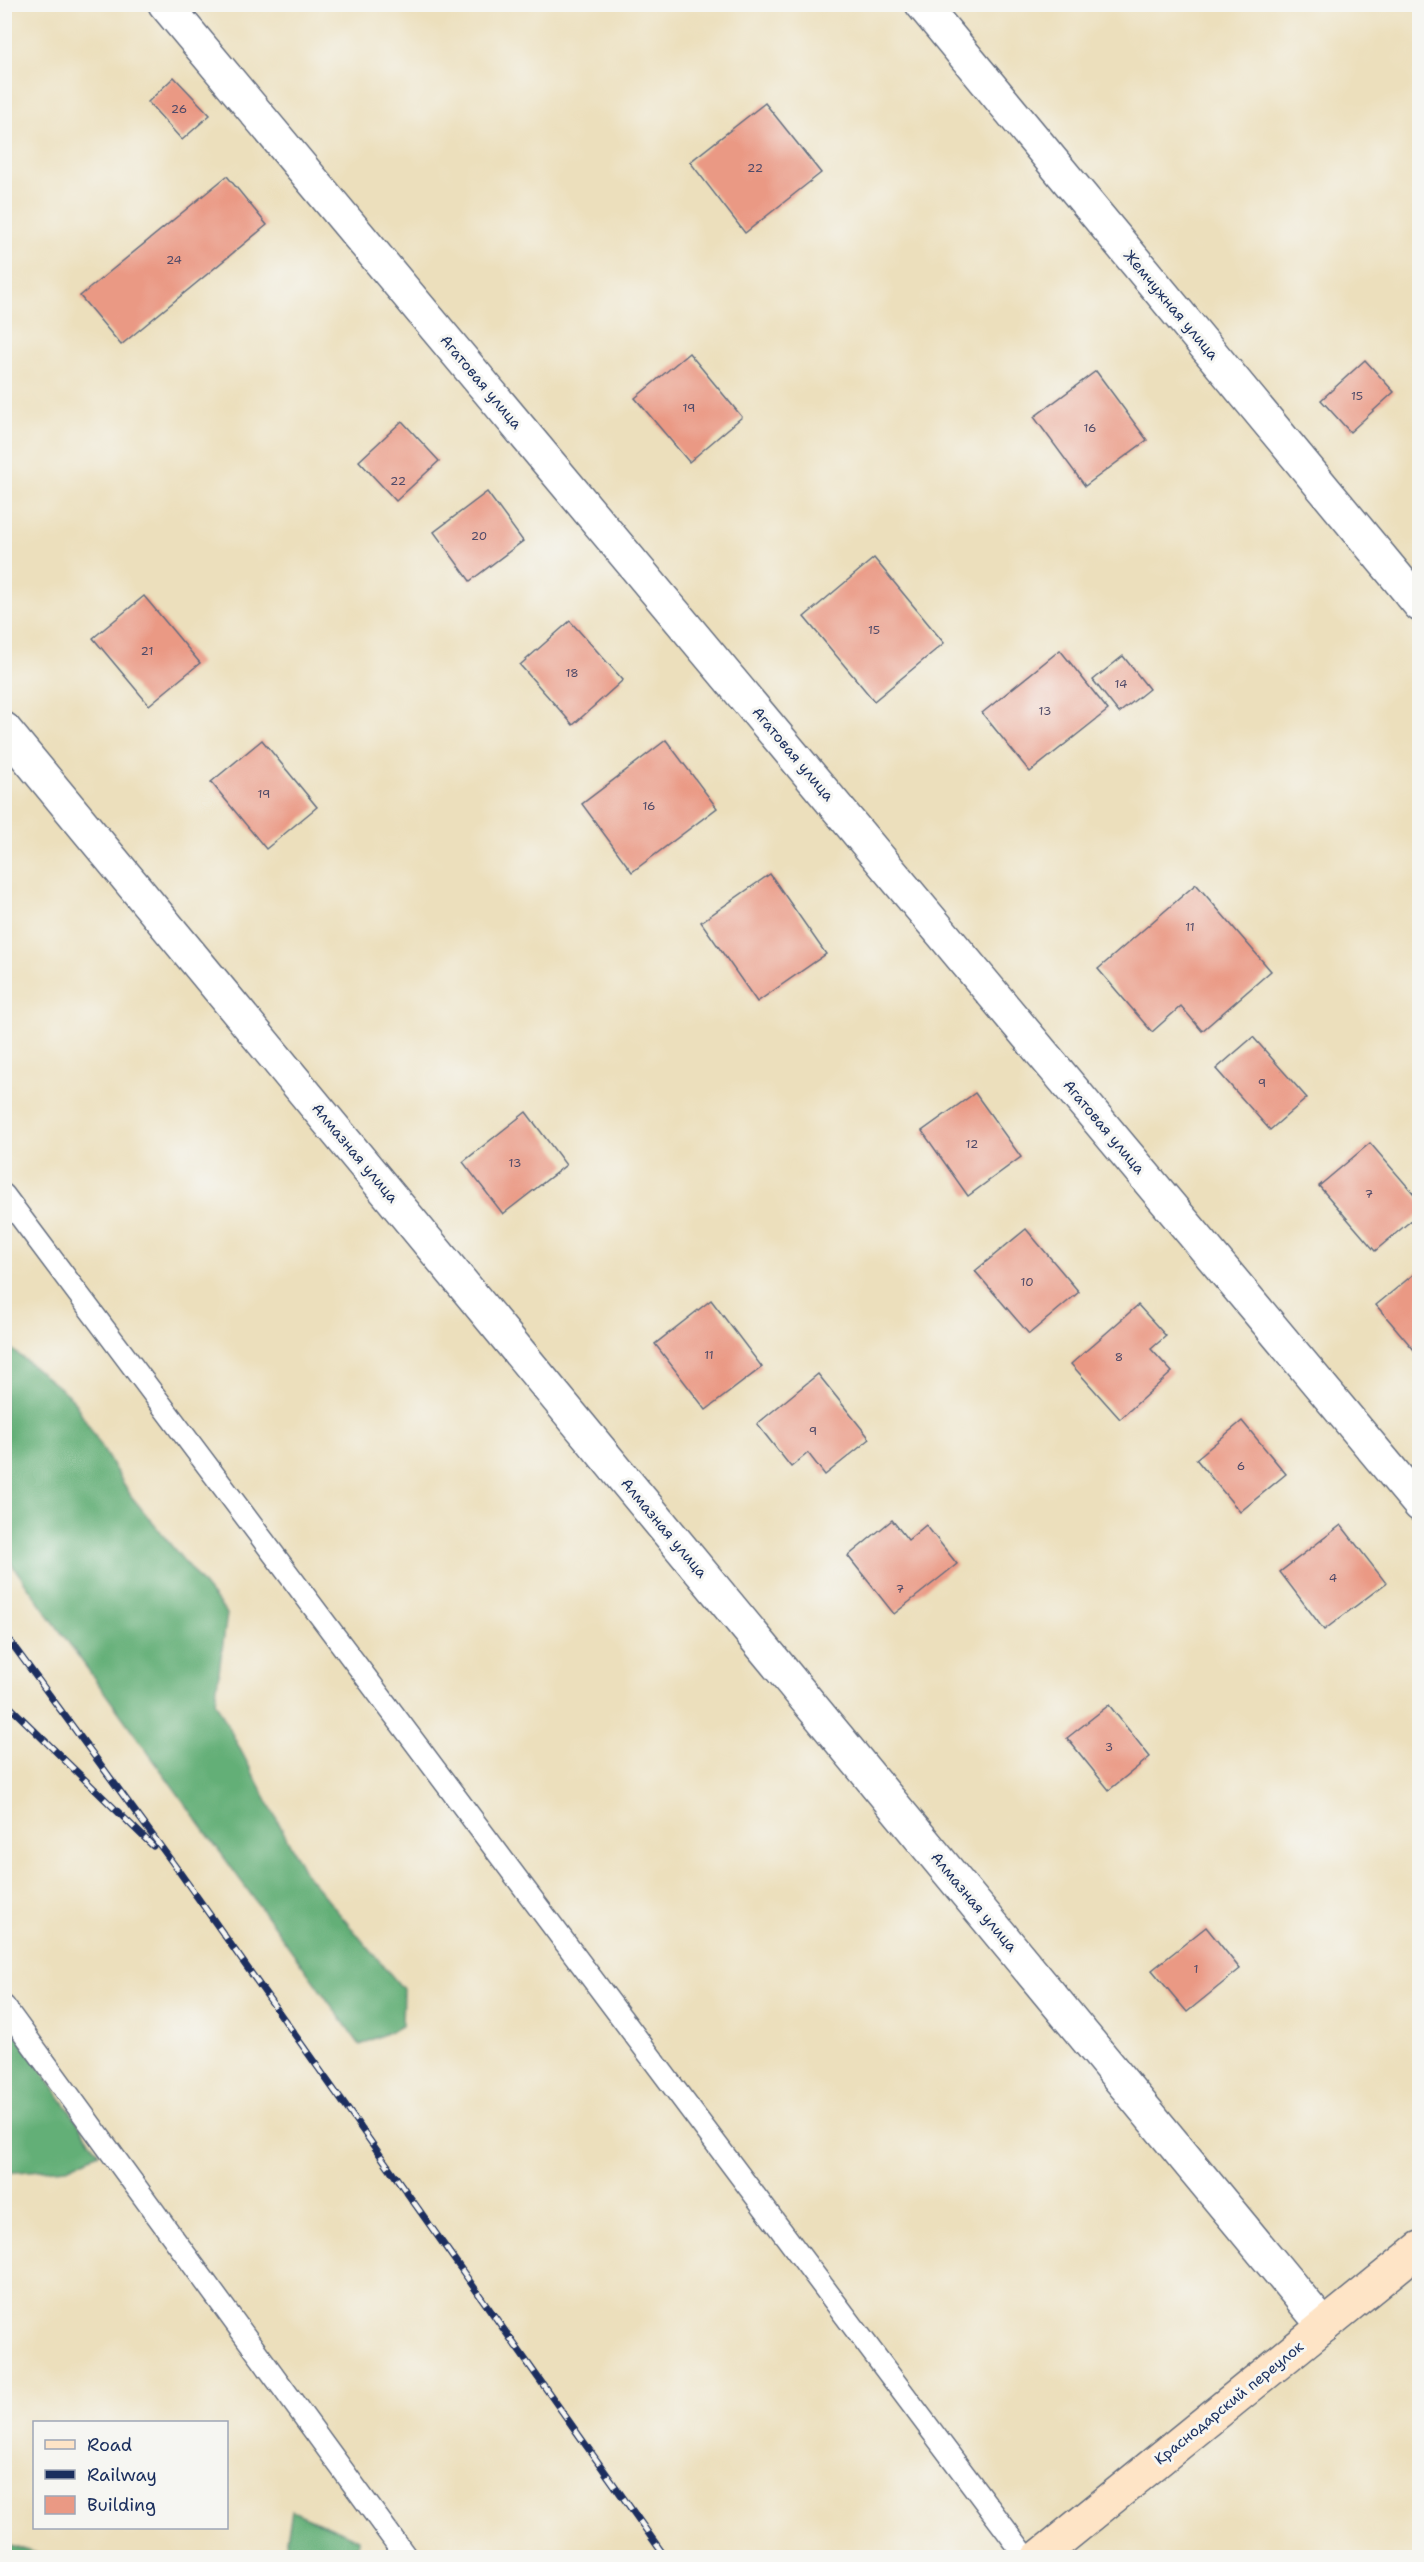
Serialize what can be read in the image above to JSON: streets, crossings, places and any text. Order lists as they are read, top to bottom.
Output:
{
  "streets": {
    "street": [
      "Жемчужная улица",
      "Агатовая улица",
      "Алмазная улица",
      "Краснодарский переулок"
    ]
  },
  "crossings": [
    ["Алмазная улица", "Краснодарский переулок"]
  ],
  "house_numbers": [
    "26",
    "22",
    "24",
    "15",
    "19",
    "16",
    "22",
    "20",
    "15",
    "21",
    "18",
    "14",
    "13",
    "19",
    "16",
    "11",
    "9",
    "12",
    "13",
    "7",
    "10",
    "11",
    "8",
    "9",
    "6",
    "4",
    "7",
    "3",
    "1"
  ],
  "legend": ["Road", "Railway", "Building"]
}
